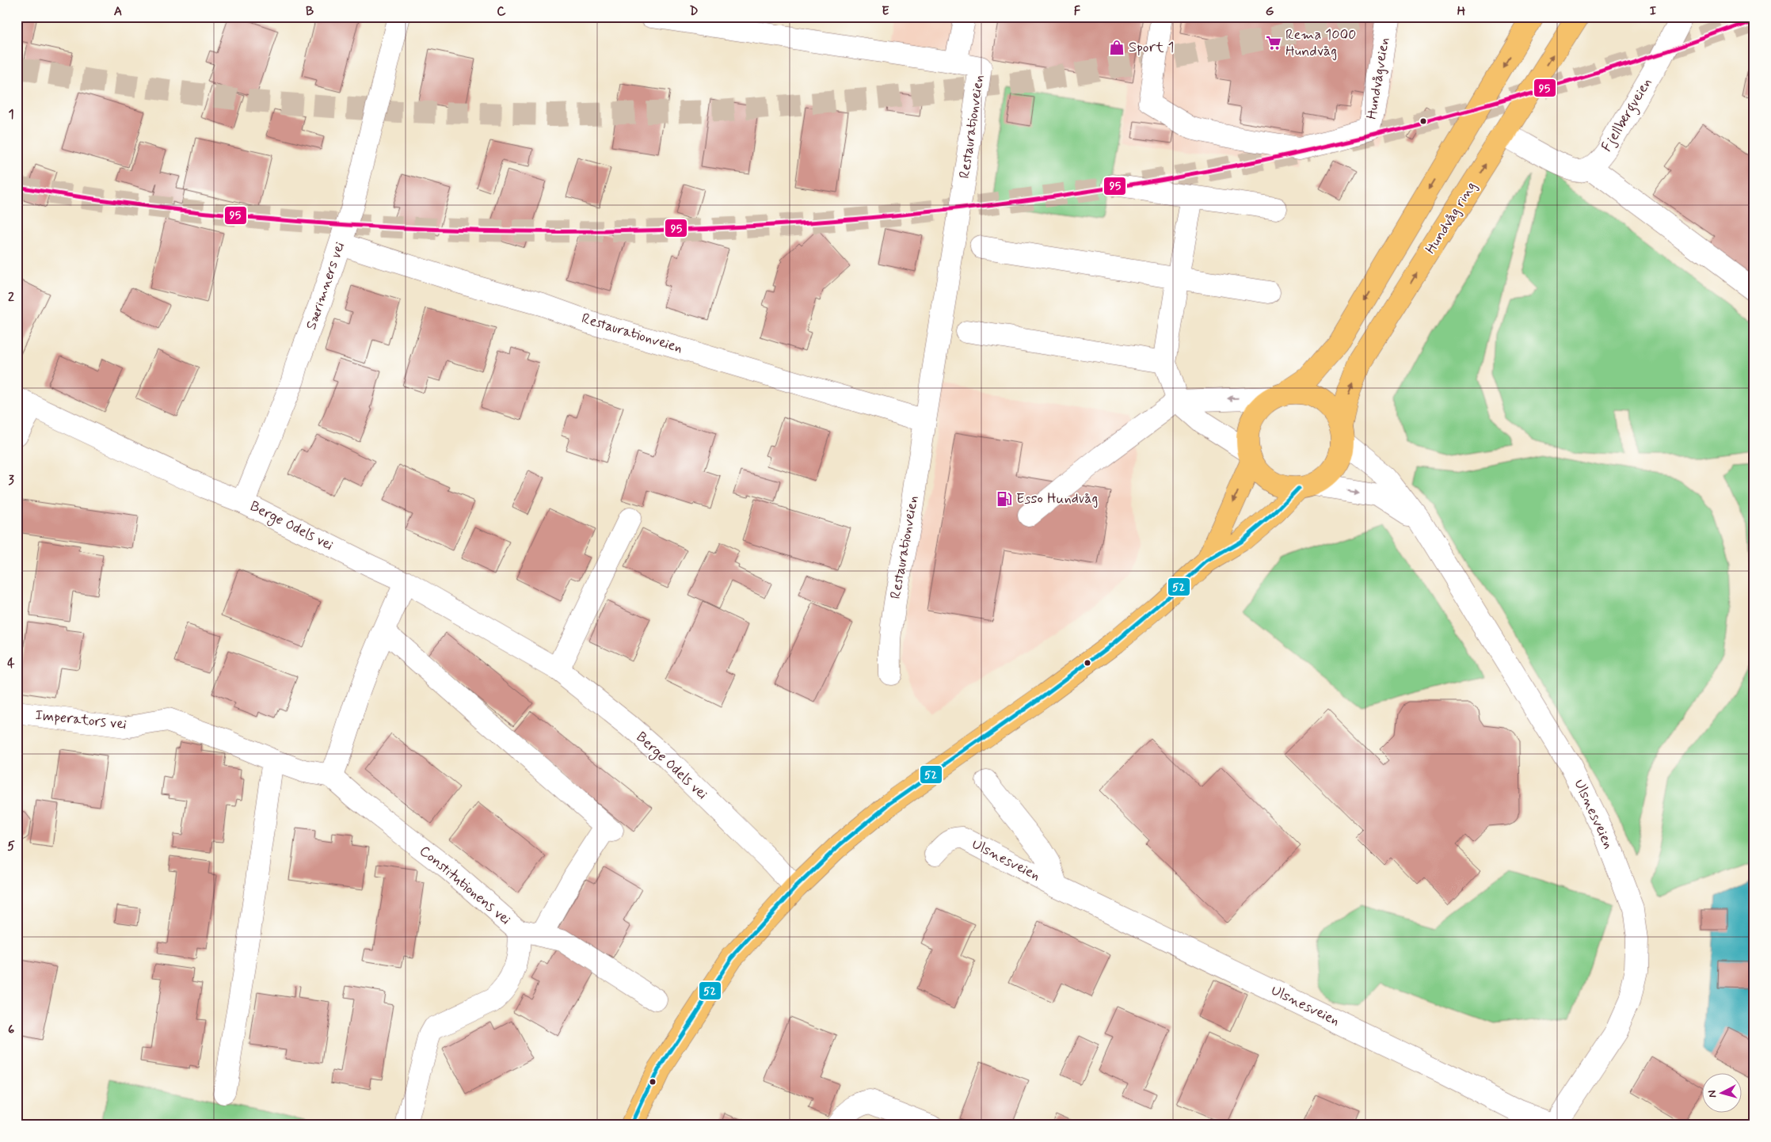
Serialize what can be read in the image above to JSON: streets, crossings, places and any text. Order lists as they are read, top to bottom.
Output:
{
  "streets": {
    "main road": ["Hundvåg ring"],
    "street": [
      "Hundvågveien",
      "Fjellbergveien",
      "Restaurationveien",
      "Særimners vei",
      "Berge Odels vei",
      "Imperators vei",
      "Ulsnesveien",
      "Constitutionens vei"
    ]
  },
  "crossings": [
    ["Restaurationveien", "Særimners vei"],
    ["Hundvåg ring", "Ulsnesveien"],
    ["Særimners vei", "Berge Odels vei"]
  ],
  "places": {
    "supermarket": ["Rema 1000 Hundvåg"],
    "shop": ["Sport 1"],
    "fuel station": ["Esso Hundvåg"]
  },
  "lines": ["transit line 95", "transit line 52"],
  "north": "left",
  "grid": {
    "columns": [
      "A",
      "B",
      "C",
      "D",
      "E",
      "F",
      "G",
      "H",
      "I"
    ],
    "rows": [
      "1",
      "2",
      "3",
      "4",
      "5",
      "6"
    ]
  }
}
